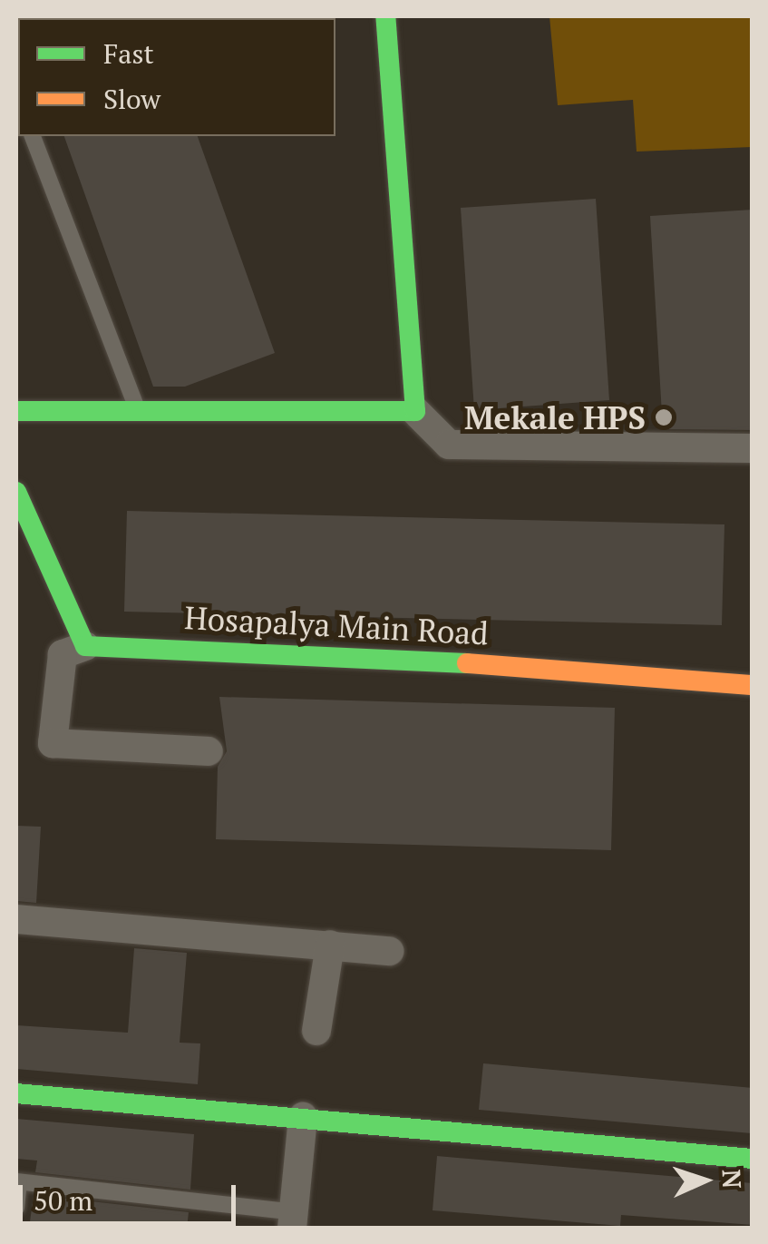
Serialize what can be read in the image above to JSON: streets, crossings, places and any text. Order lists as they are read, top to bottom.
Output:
{
  "streets": {
    "street": ["Hosapalya Main Road"]
  },
  "places": ["Mekale HPS"],
  "legend": ["Fast", "Slow"],
  "scale_bar": "50 m",
  "north": "right"
}
